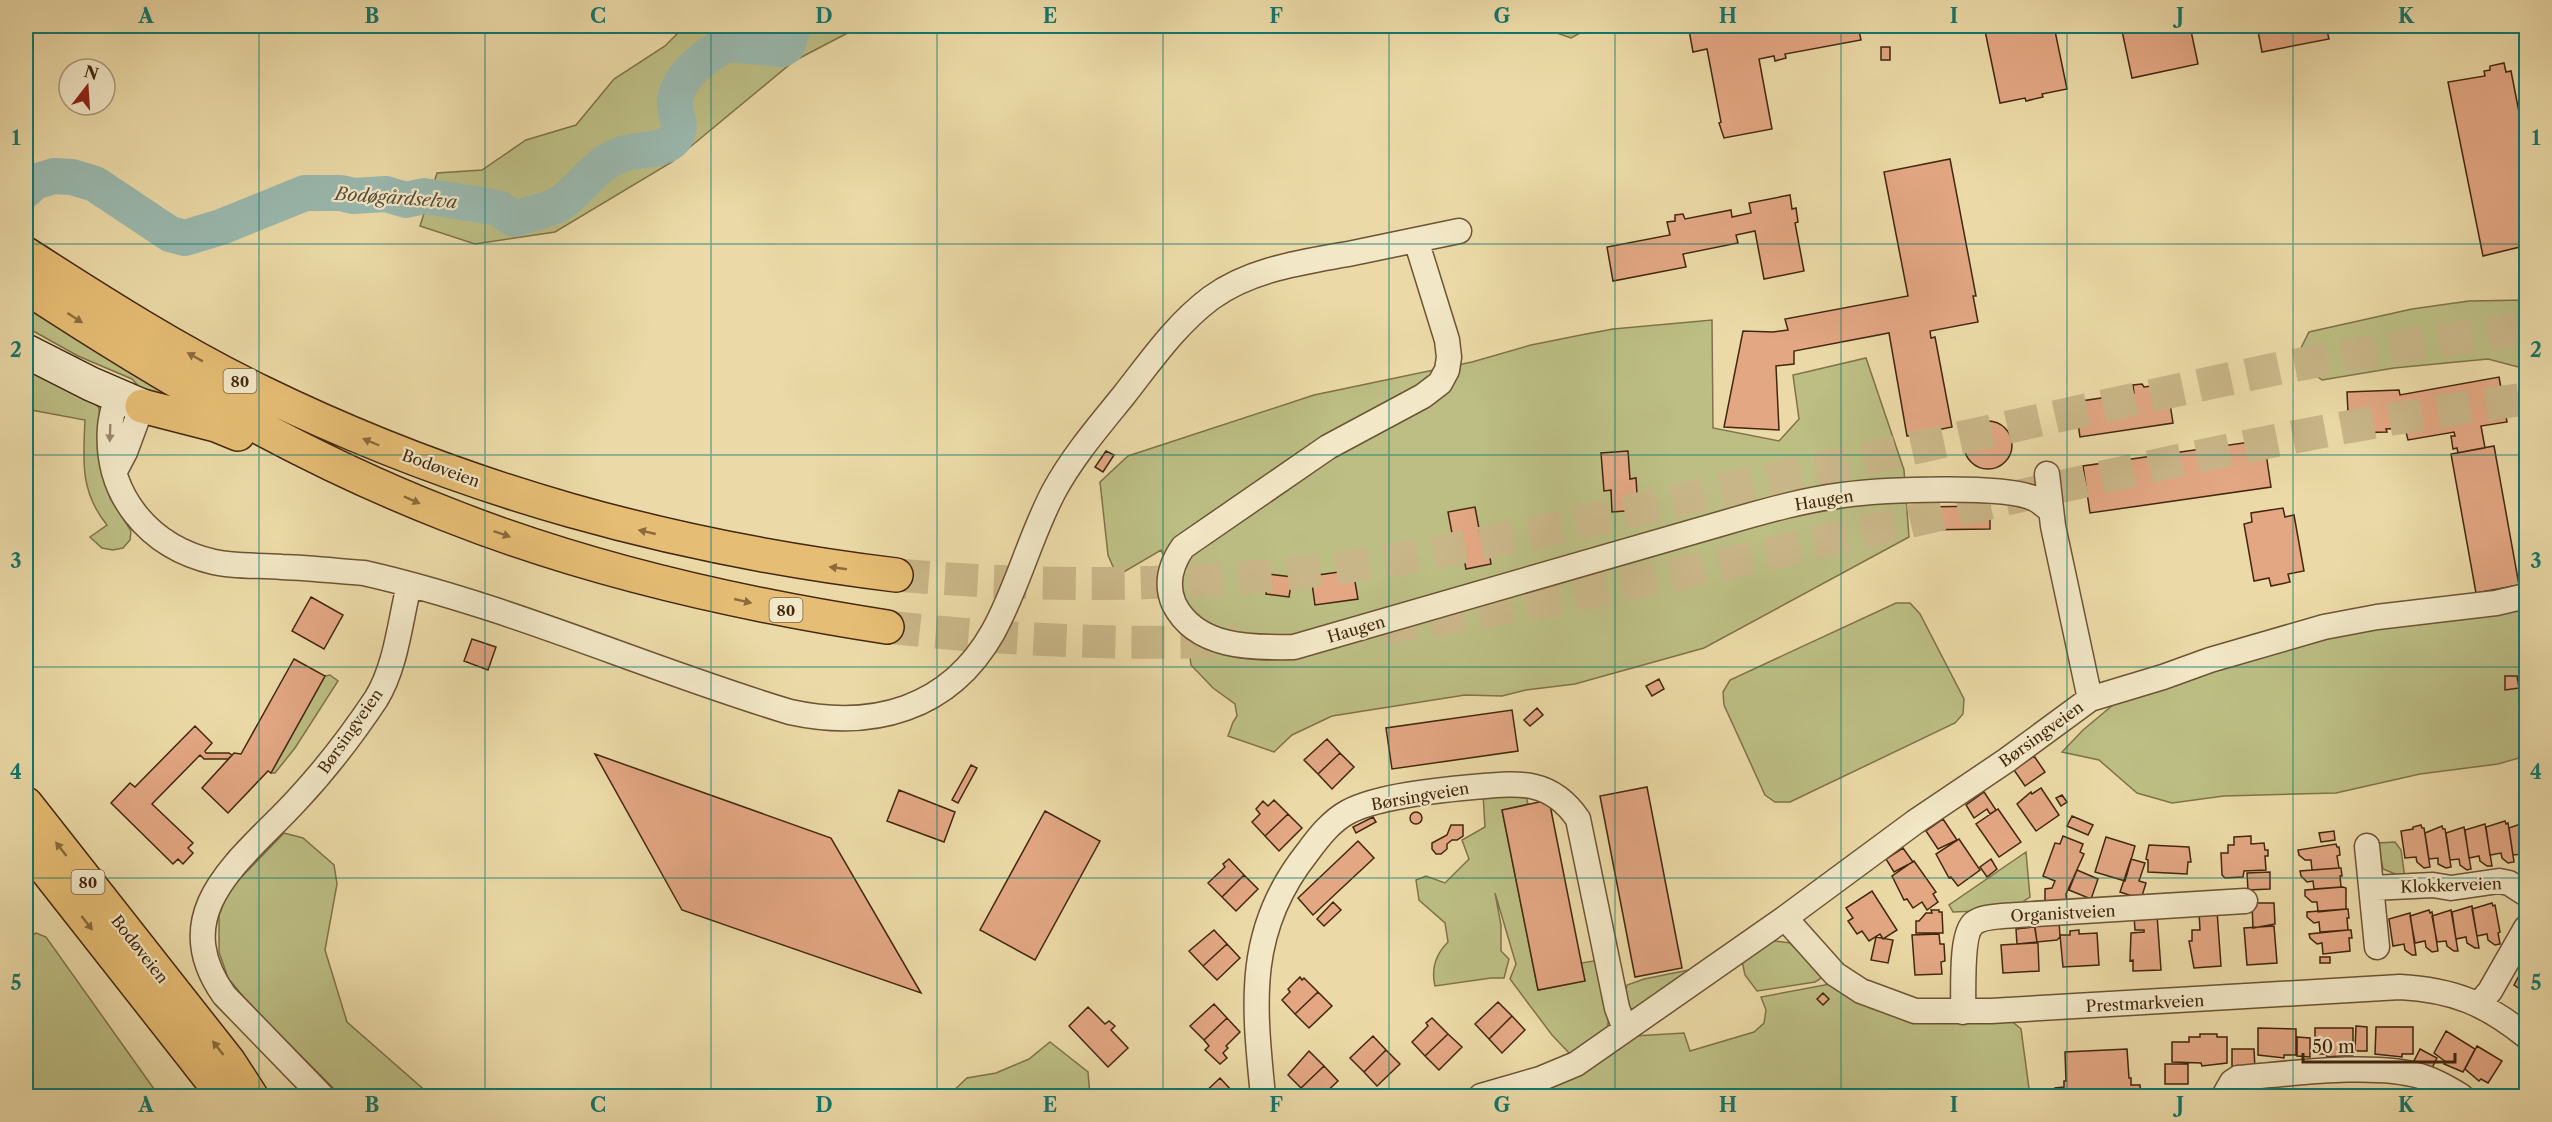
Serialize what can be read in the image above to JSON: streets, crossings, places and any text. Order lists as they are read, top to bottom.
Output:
{
  "streets": {
    "main road": ["80", "Bodøveien"],
    "street": [
      "Haugen",
      "Børsingveien",
      "Klokkerveien",
      "Organistveien",
      "Prestmarkveien"
    ]
  },
  "crossings": [
    ["80", "Bodøveien"],
    ["Børsingveien", "Prestmarkveien"],
    ["Organistveien", "Prestmarkveien"]
  ],
  "water": ["Bodøgårdselva"],
  "scale_bar": "50 m",
  "north": "top",
  "grid": {
    "columns": [
      "A",
      "B",
      "C",
      "D",
      "E",
      "F",
      "G",
      "H",
      "I",
      "J",
      "K"
    ],
    "rows": [
      "1",
      "2",
      "3",
      "4",
      "5"
    ]
  }
}
